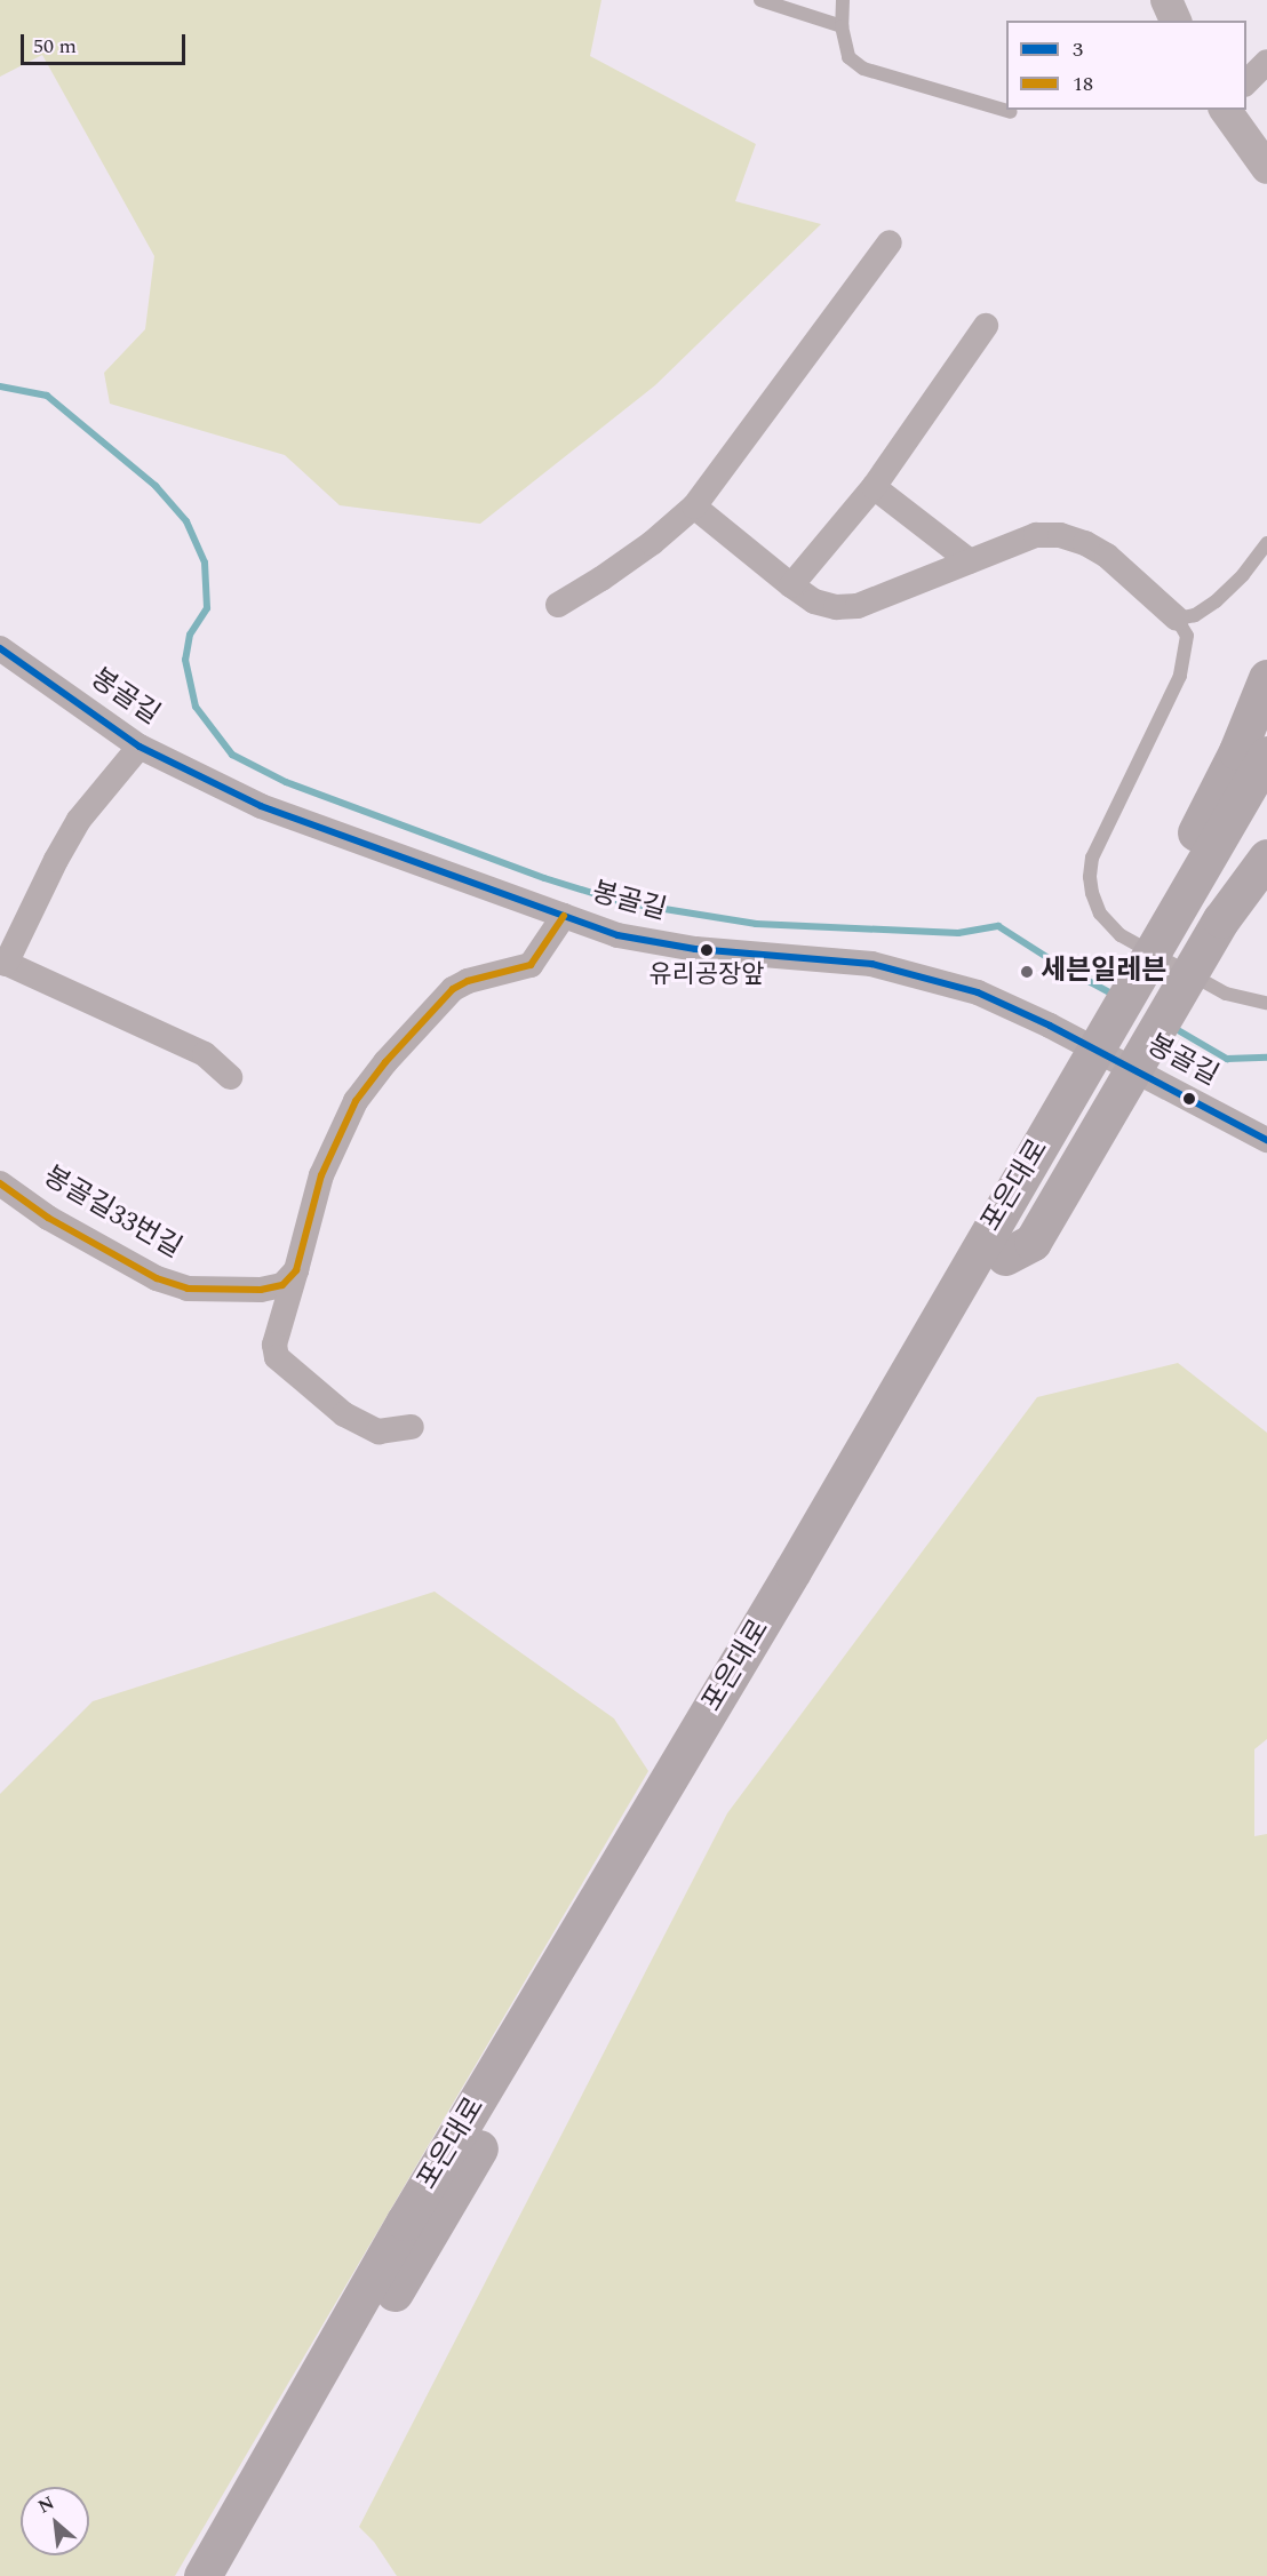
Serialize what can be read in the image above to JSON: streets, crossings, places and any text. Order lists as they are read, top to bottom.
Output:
{
  "streets": {
    "highway": ["포은대로"],
    "street": ["봉골길", "봉골길33번길"]
  },
  "places": ["유리공장앞", "세븐일레븐"],
  "lines": ["transit line 3", "transit line 18"],
  "legend": ["3", "18"],
  "scale_bar": "50 m",
  "north": "top left"
}
